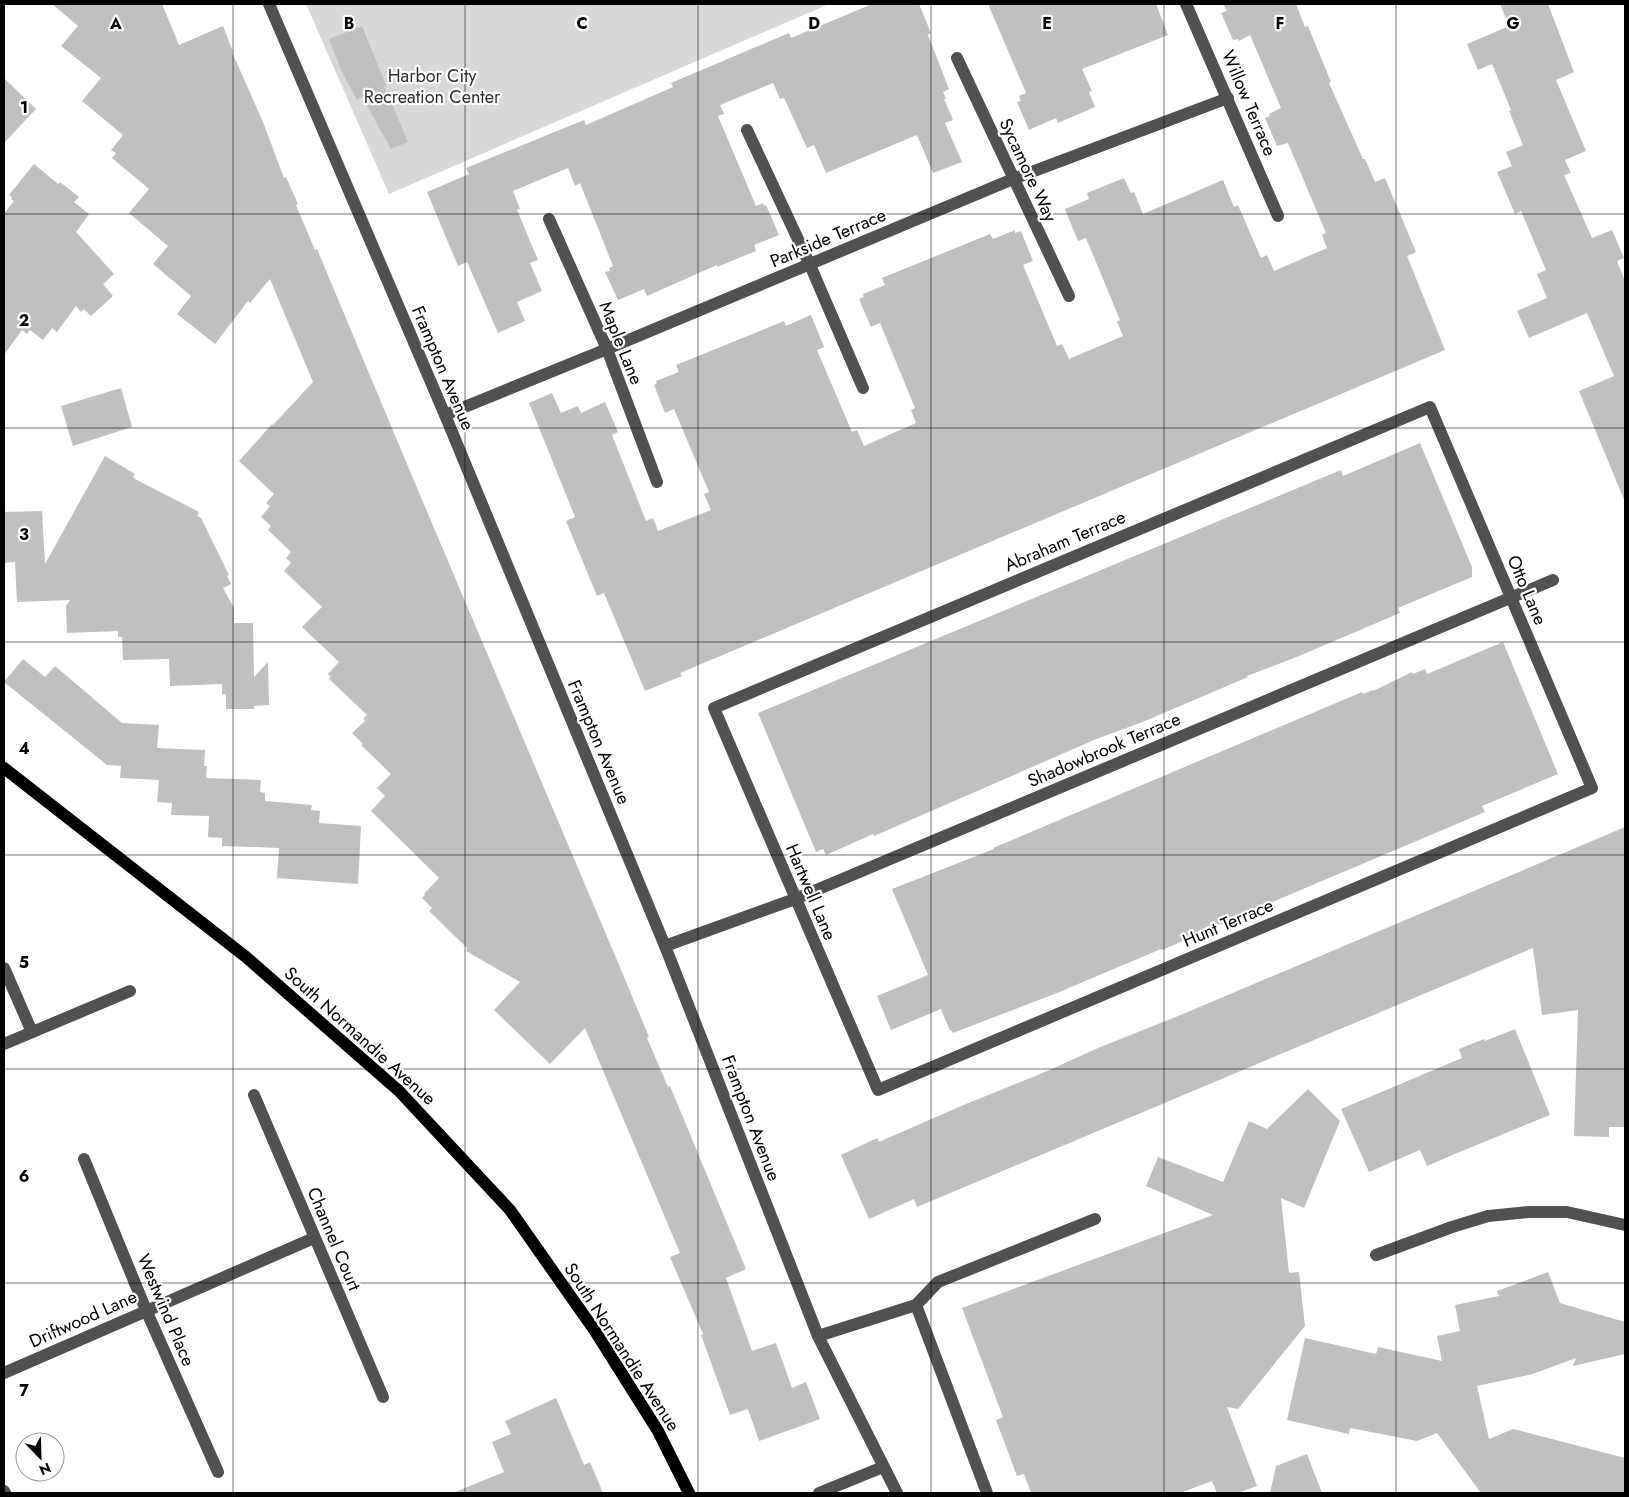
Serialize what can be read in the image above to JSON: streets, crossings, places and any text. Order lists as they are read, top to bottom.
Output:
{
  "streets": {
    "main road": ["South Normandie Avenue"],
    "street": [
      "Willow Terrace",
      "Sycamore Way",
      "Parkside Terrace",
      "Maple Lane",
      "Frampton Avenue",
      "Abraham Terrace",
      "Otto Lane",
      "Shadowbrook Terrace",
      "Hartwell Lane",
      "Hunt Terrace",
      "Channel Court",
      "Westwind Place",
      "Driftwood Lane"
    ]
  },
  "crossings": [
    ["Willow Terrace", "Parkside Terrace"],
    ["Sycamore Way", "Parkside Terrace"],
    ["Parkside Terrace", "Maple Lane"],
    ["Parkside Terrace", "Frampton Avenue"],
    ["Frampton Avenue", "Shadowbrook Terrace"],
    ["Abraham Terrace", "Otto Lane"],
    ["Abraham Terrace", "Hartwell Lane"],
    ["Otto Lane", "Shadowbrook Terrace"],
    ["Otto Lane", "Hunt Terrace"],
    ["Shadowbrook Terrace", "Hartwell Lane"],
    ["Hartwell Lane", "Hunt Terrace"],
    ["Channel Court", "Driftwood Lane"],
    ["Westwind Place", "Driftwood Lane"]
  ],
  "parks": ["Harbor City Recreation Center"],
  "north": "bottom right",
  "grid": {
    "columns": [
      "A",
      "B",
      "C",
      "D",
      "E",
      "F",
      "G"
    ],
    "rows": [
      "1",
      "2",
      "3",
      "4",
      "5",
      "6",
      "7"
    ]
  }
}
